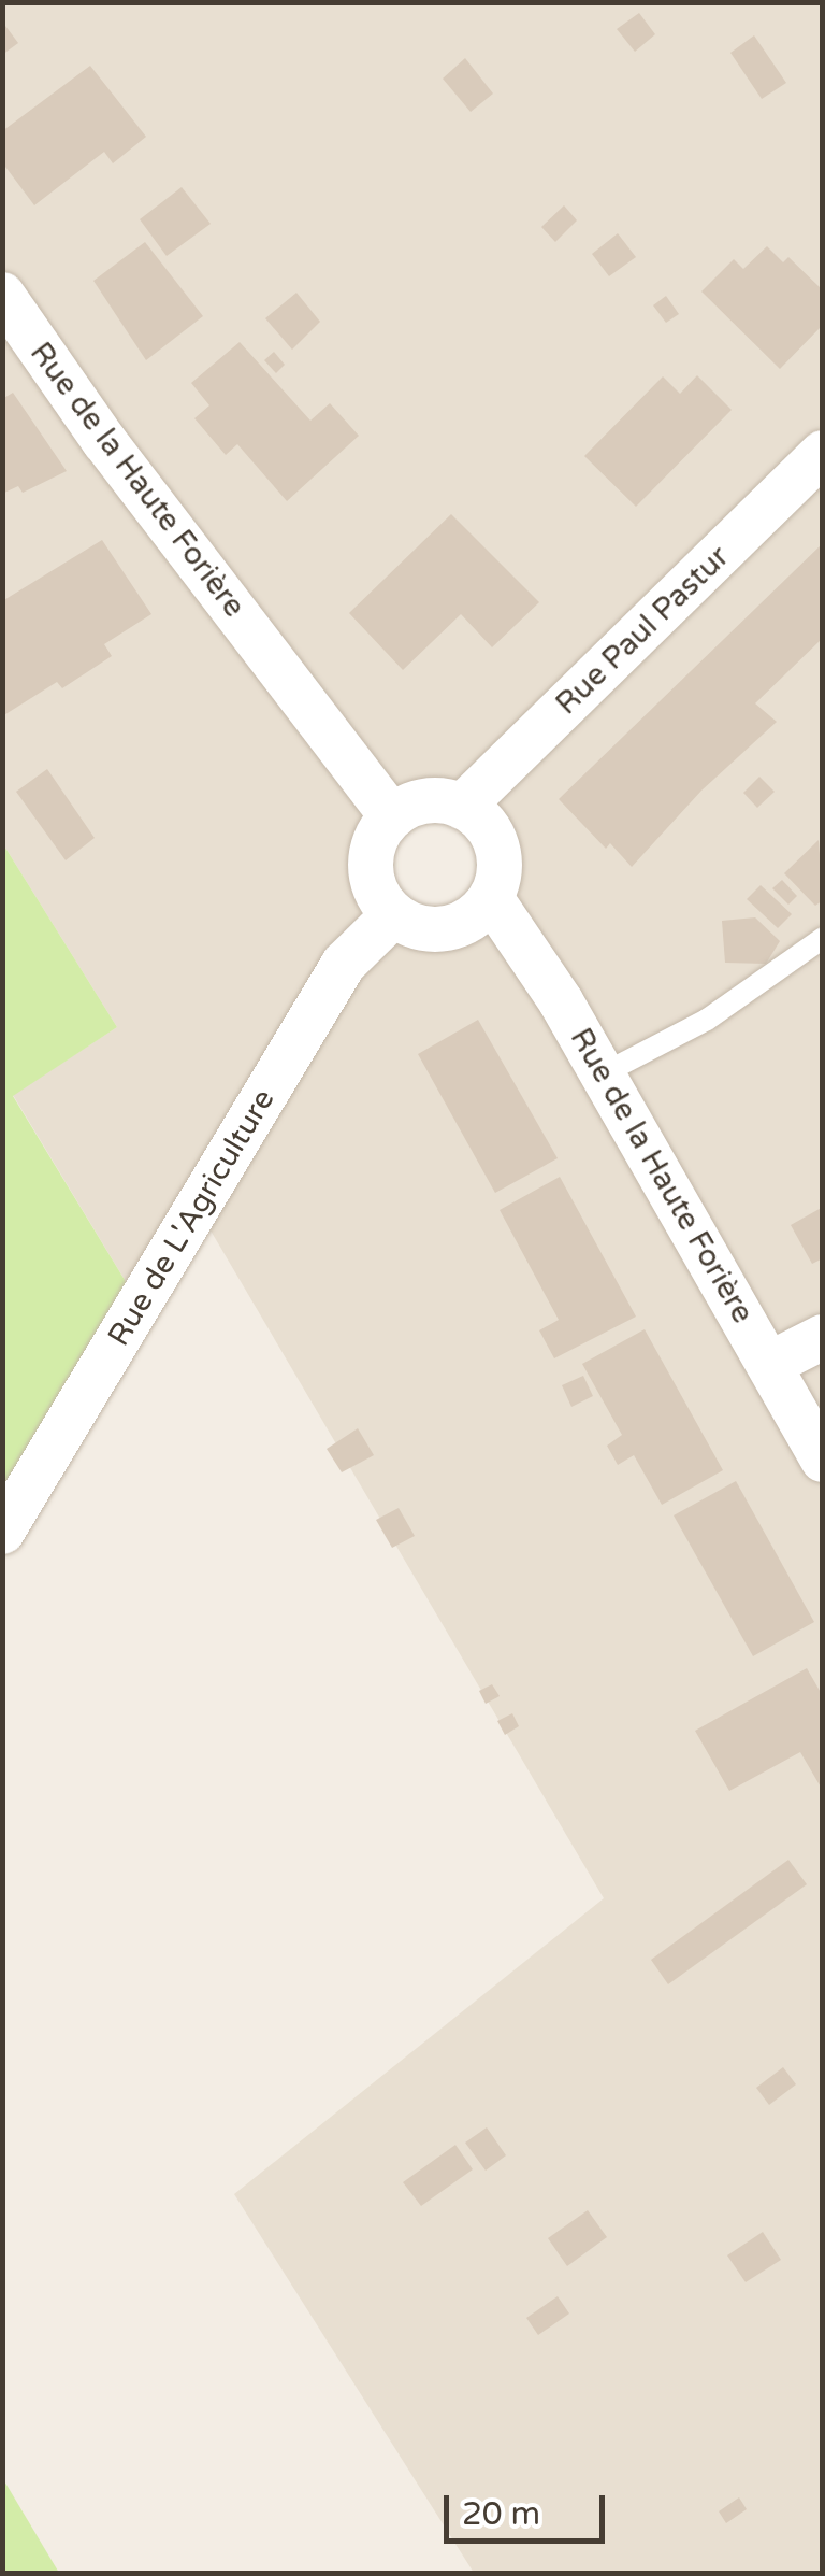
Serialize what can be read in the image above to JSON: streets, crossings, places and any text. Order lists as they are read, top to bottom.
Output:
{
  "streets": {
    "street": ["Rue de la Haute Forière", "Rue Paul Pastur", "Rue de L'Agriculture"]
  },
  "crossings": [
    ["Rue de la Haute Forière", "Rue Paul Pastur"],
    ["Rue de la Haute Forière", "Rue de L'Agriculture"],
    ["Rue Paul Pastur", "Rue de L'Agriculture"]
  ],
  "scale_bar": "20 m"
}
